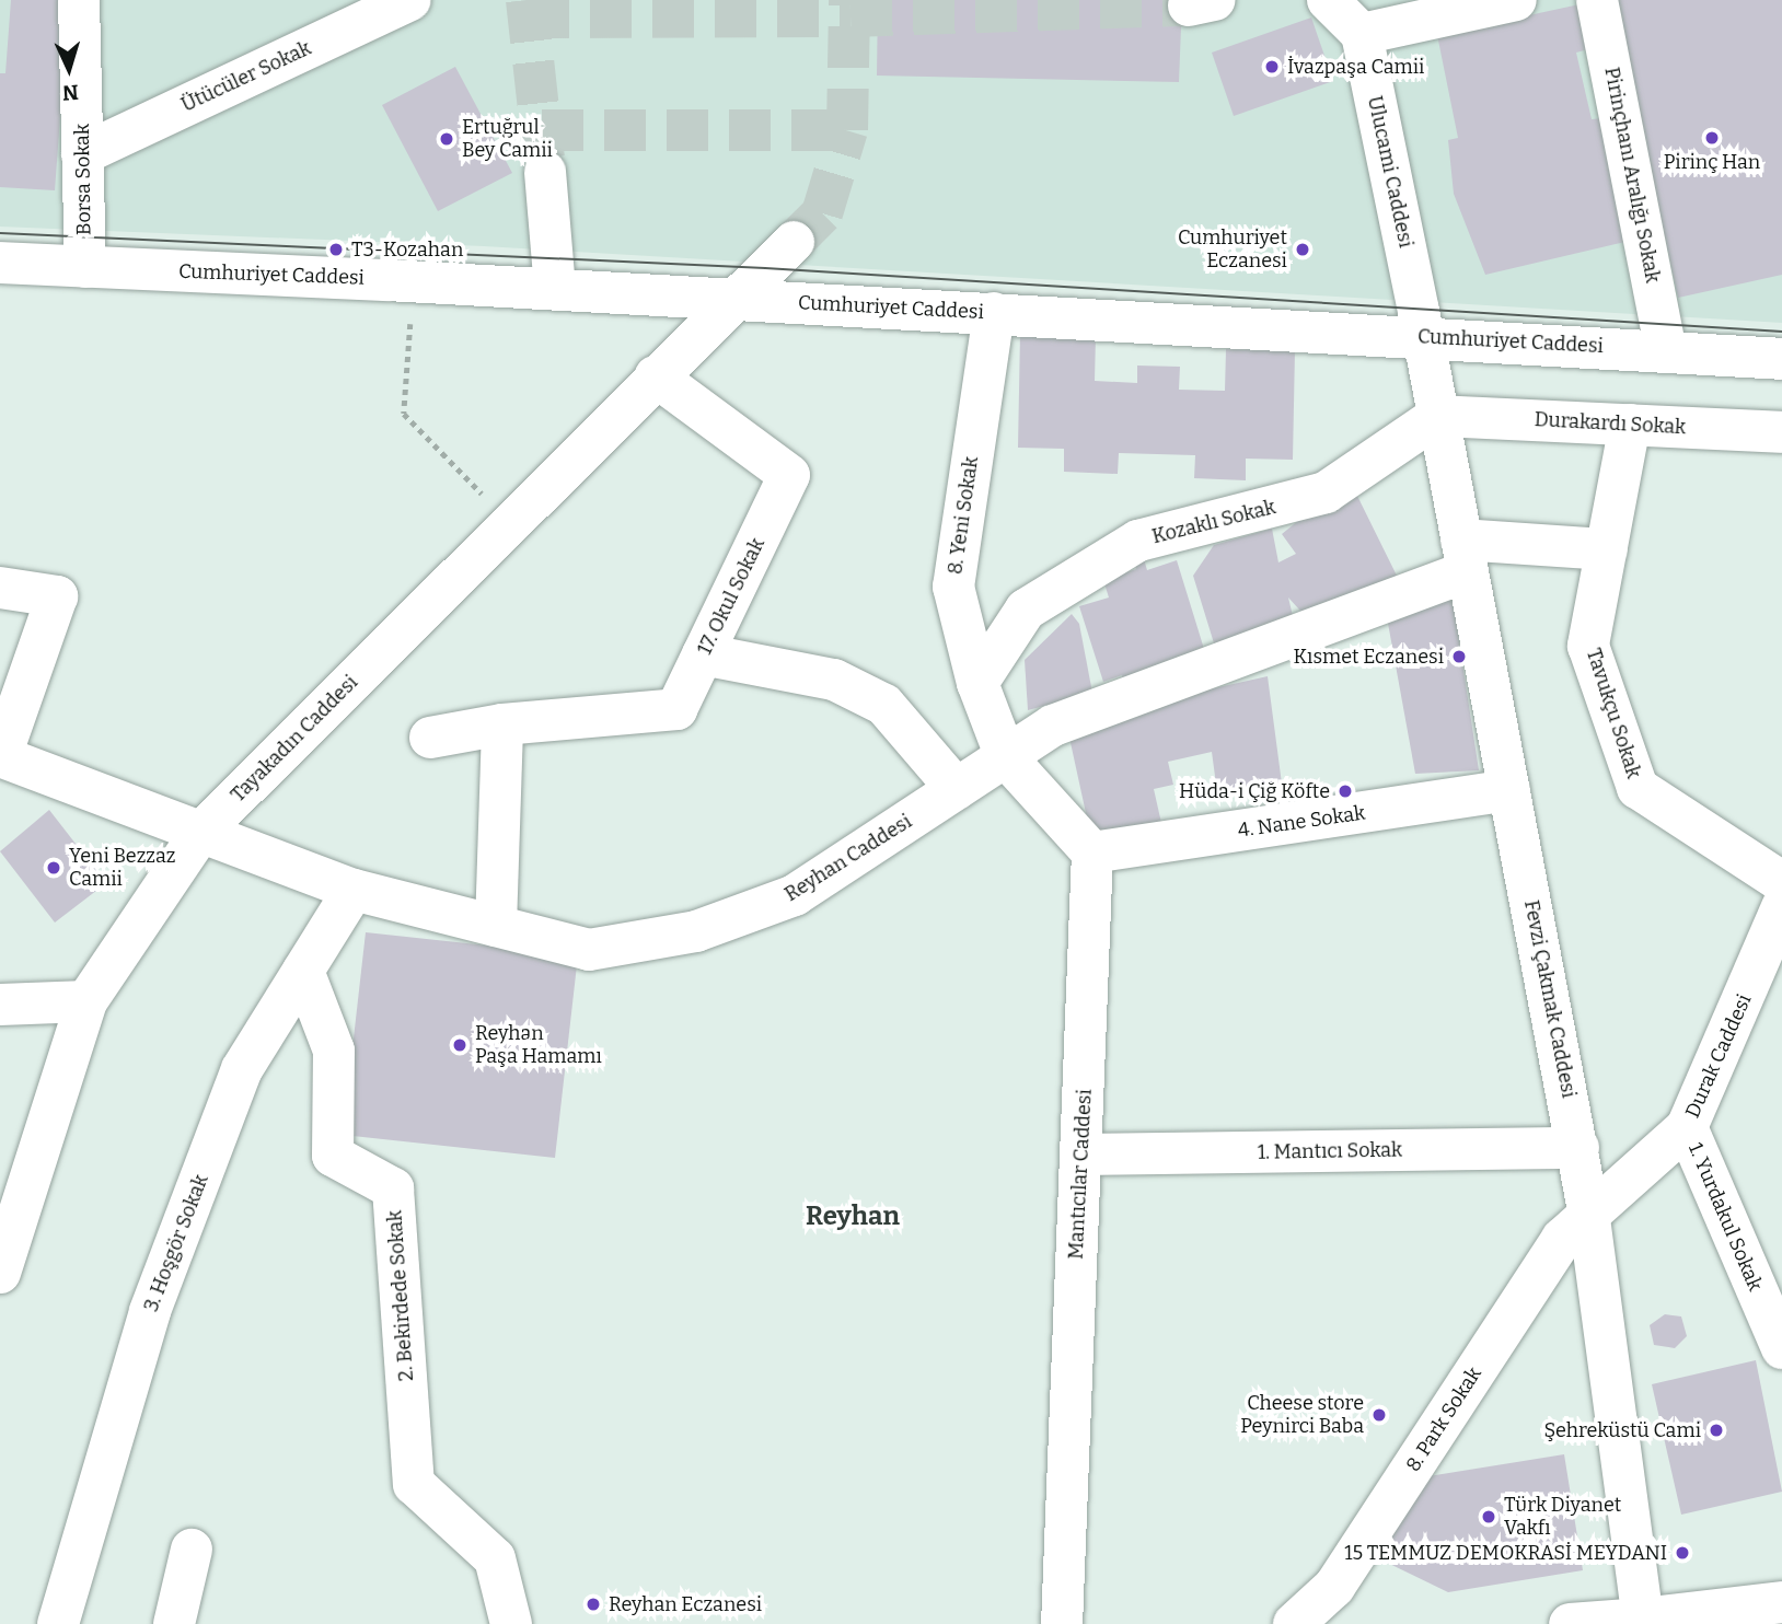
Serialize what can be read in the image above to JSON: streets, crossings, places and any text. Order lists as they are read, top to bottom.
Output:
{
  "streets": {
    "street": [
      "Ütücüler Sokak",
      "Ulucami Caddesi",
      "Pirinçhanı Aralığı Sokak",
      "Borsa Sokak",
      "Cumhuriyet Caddesi",
      "Durakardı Sokak",
      "8. Yeni Sokak",
      "Kozaklı Sokak",
      "17. Okul Sokak",
      "Tavukçu Sokak",
      "Tayakadın Caddesi",
      "4. Nane Sokak",
      "Reyhan Caddesi",
      "Fevzi Çakmak Caddesi",
      "Durak Caddesi",
      "1. Mantıcı Sokak",
      "Mantıcılar Caddesi",
      "1. Yurdakul Sokak",
      "3. Hoşgör Sokak",
      "2. Bekirdede Sokak",
      "8. Park Sokak"
    ]
  },
  "crossings": [
    ["Ütücüler Sokak", "Borsa Sokak"],
    ["Ulucami Caddesi", "Cumhuriyet Caddesi"],
    ["Ulucami Caddesi", "Fevzi Çakmak Caddesi"],
    ["Pirinçhanı Aralığı Sokak", "Cumhuriyet Caddesi"],
    ["Borsa Sokak", "Cumhuriyet Caddesi"],
    ["Cumhuriyet Caddesi", "8. Yeni Sokak"],
    ["Cumhuriyet Caddesi", "Tayakadın Caddesi"],
    ["Cumhuriyet Caddesi", "Fevzi Çakmak Caddesi"],
    ["Durakardı Sokak", "Kozaklı Sokak"],
    ["Durakardı Sokak", "Tavukçu Sokak"],
    ["Durakardı Sokak", "Fevzi Çakmak Caddesi"],
    ["8. Yeni Sokak", "Kozaklı Sokak"],
    ["8. Yeni Sokak", "Reyhan Caddesi"],
    ["Kozaklı Sokak", "Fevzi Çakmak Caddesi"],
    ["17. Okul Sokak", "Tayakadın Caddesi"],
    ["Tayakadın Caddesi", "Reyhan Caddesi"],
    ["4. Nane Sokak", "Fevzi Çakmak Caddesi"],
    ["4. Nane Sokak", "Mantıcılar Caddesi"],
    ["Reyhan Caddesi", "Fevzi Çakmak Caddesi"],
    ["Reyhan Caddesi", "3. Hoşgör Sokak"],
    ["Fevzi Çakmak Caddesi", "Durak Caddesi"],
    ["Fevzi Çakmak Caddesi", "1. Mantıcı Sokak"],
    ["Fevzi Çakmak Caddesi", "8. Park Sokak"],
    ["Durak Caddesi", "1. Yurdakul Sokak"],
    ["Durak Caddesi", "8. Park Sokak"],
    ["1. Mantıcı Sokak", "Mantıcılar Caddesi"],
    ["3. Hoşgör Sokak", "2. Bekirdede Sokak"]
  ],
  "districts": ["Reyhan"],
  "places": [
    "İvazpaşa Camii",
    "Pirinç Han",
    "Ertuğrul Bey Camii",
    "T3-Kozahan",
    "Cumhuriyet Eczanesi",
    "Kısmet Eczanesi",
    "Hüda-i Çiğ Köfte",
    "Yeni Bezzaz Camii",
    "Reyhan Paşa Hamamı",
    "Cheese store Peynirci Baba",
    "Şehreküstü Cami",
    "Türk Diyanet Vakfı",
    "15 TEMMUZ DEMOKRASİ MEYDANI",
    "Reyhan Eczanesi"
  ],
  "north": "bottom"
}
